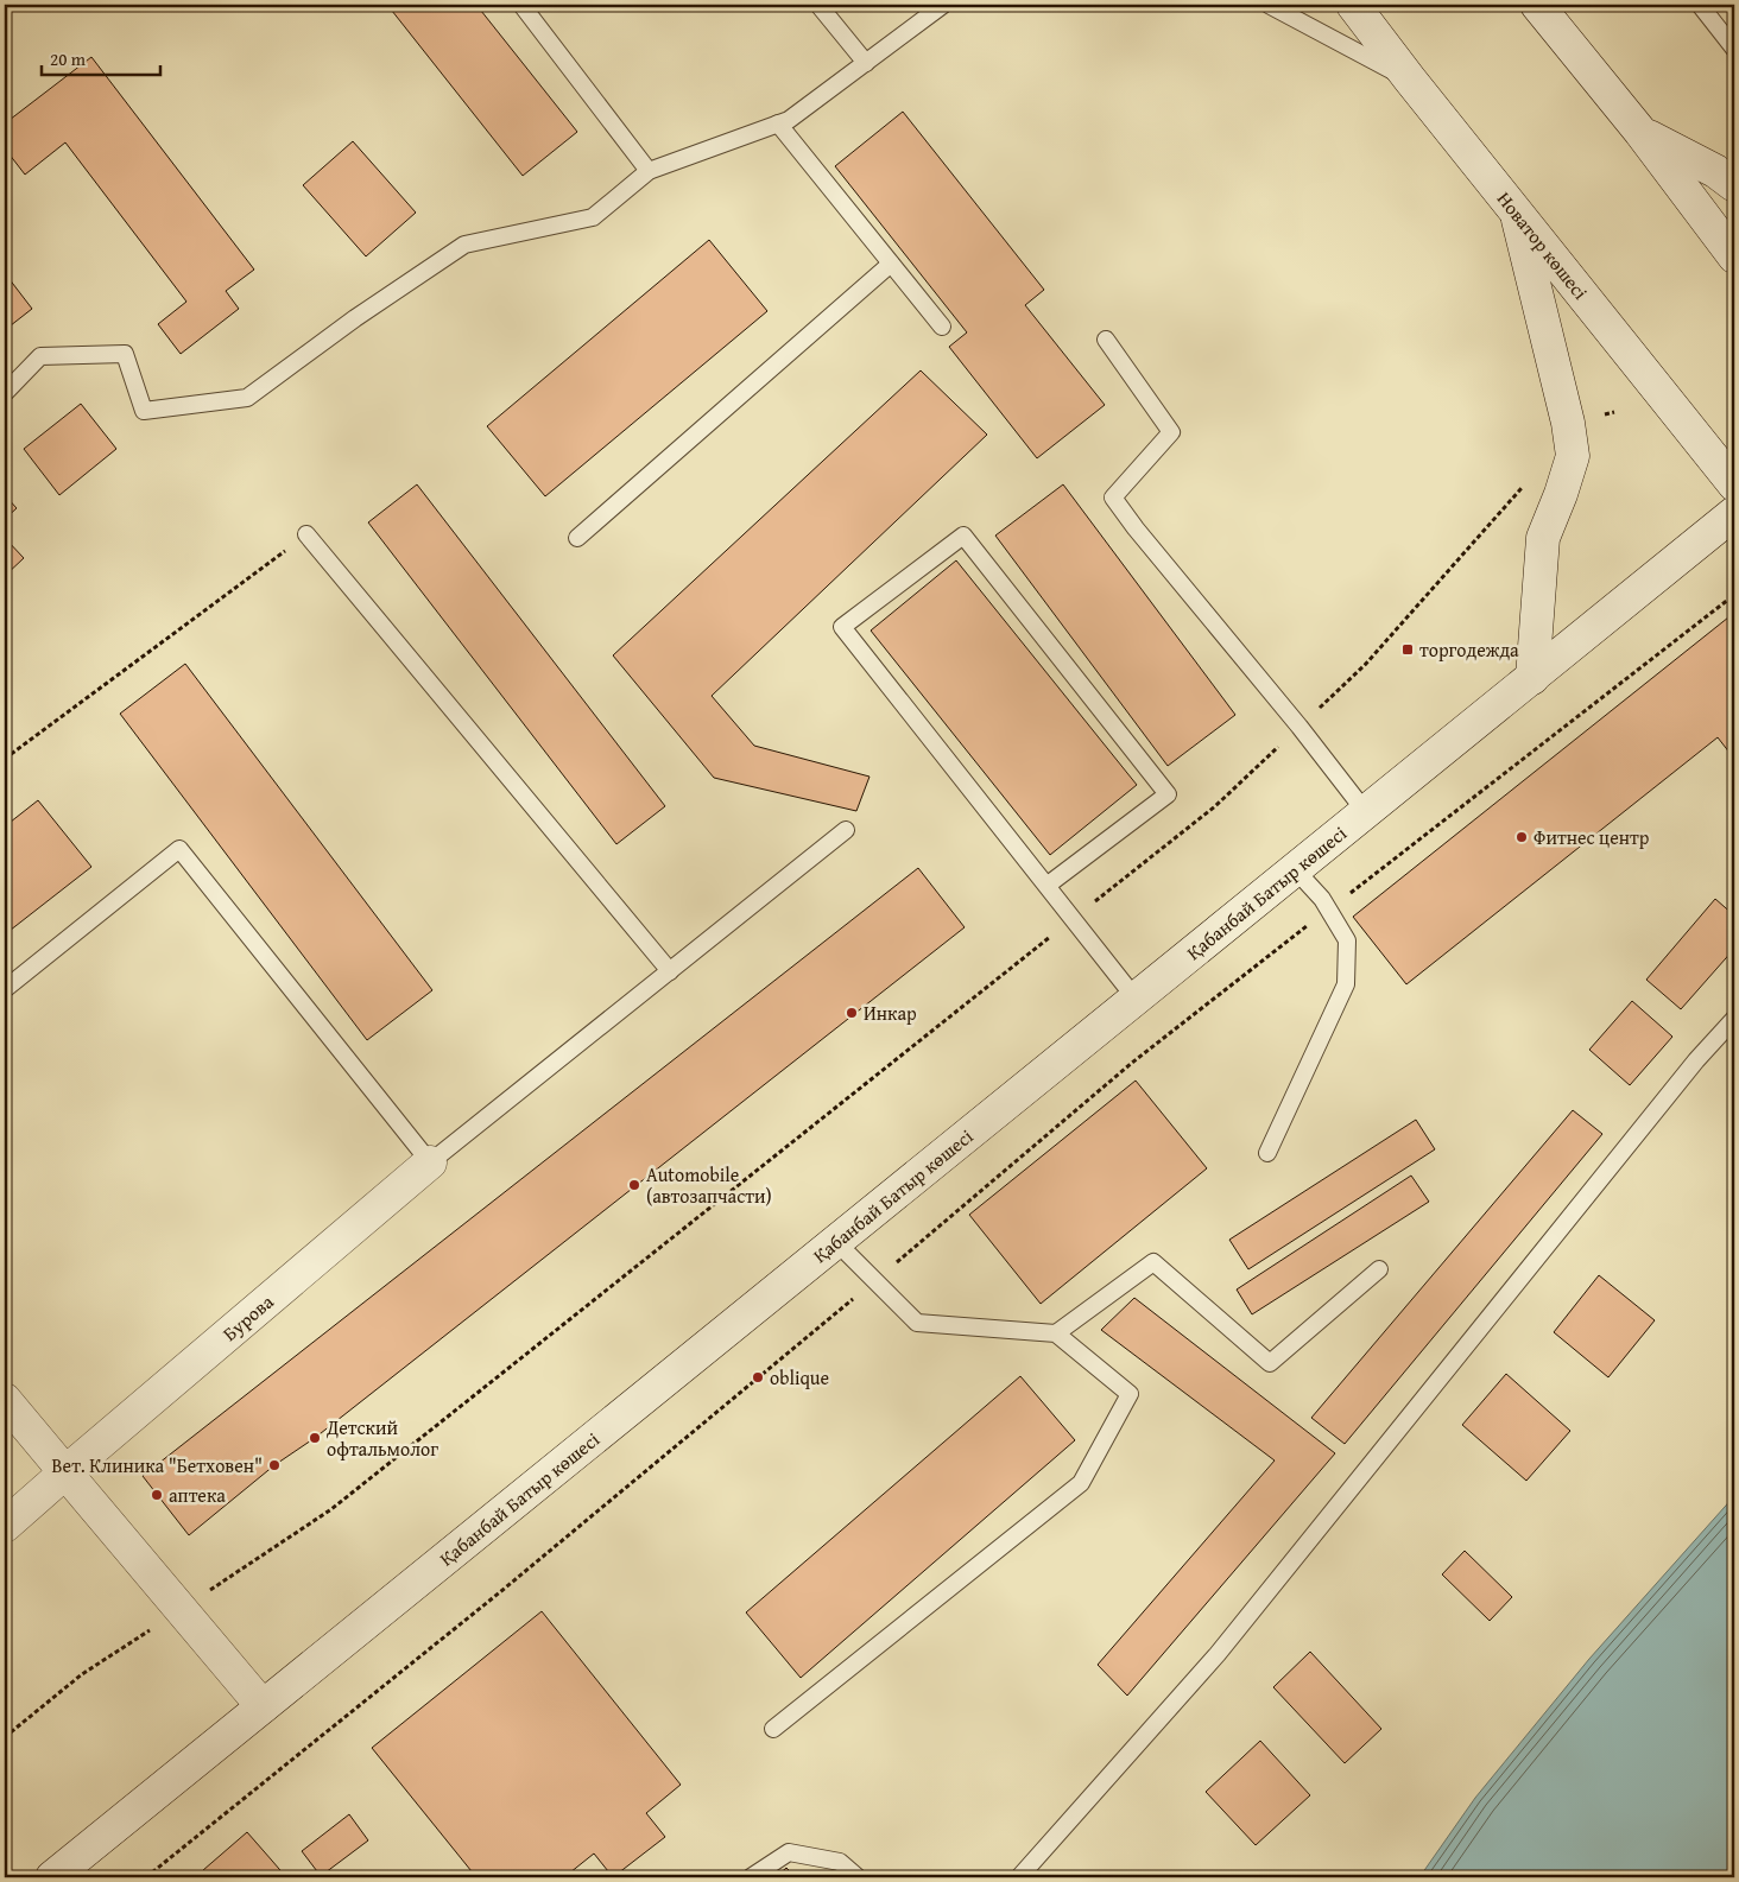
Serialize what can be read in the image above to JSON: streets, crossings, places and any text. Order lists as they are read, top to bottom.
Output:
{
  "streets": {
    "main road": ["Новатор көшесі", "Қабанбай Батыр көшесі", "Бурова"]
  },
  "places": {
    "transit": ["торгодежда"],
    "other": [
      "Фитнес центр",
      "Инкар",
      "Automobile (автозапчасти)",
      "oblique",
      "Детский офтальмолог",
      "Вет. Клиника \"Бетховен\"",
      "аптека"
    ]
  },
  "scale_bar": "20 m"
}
